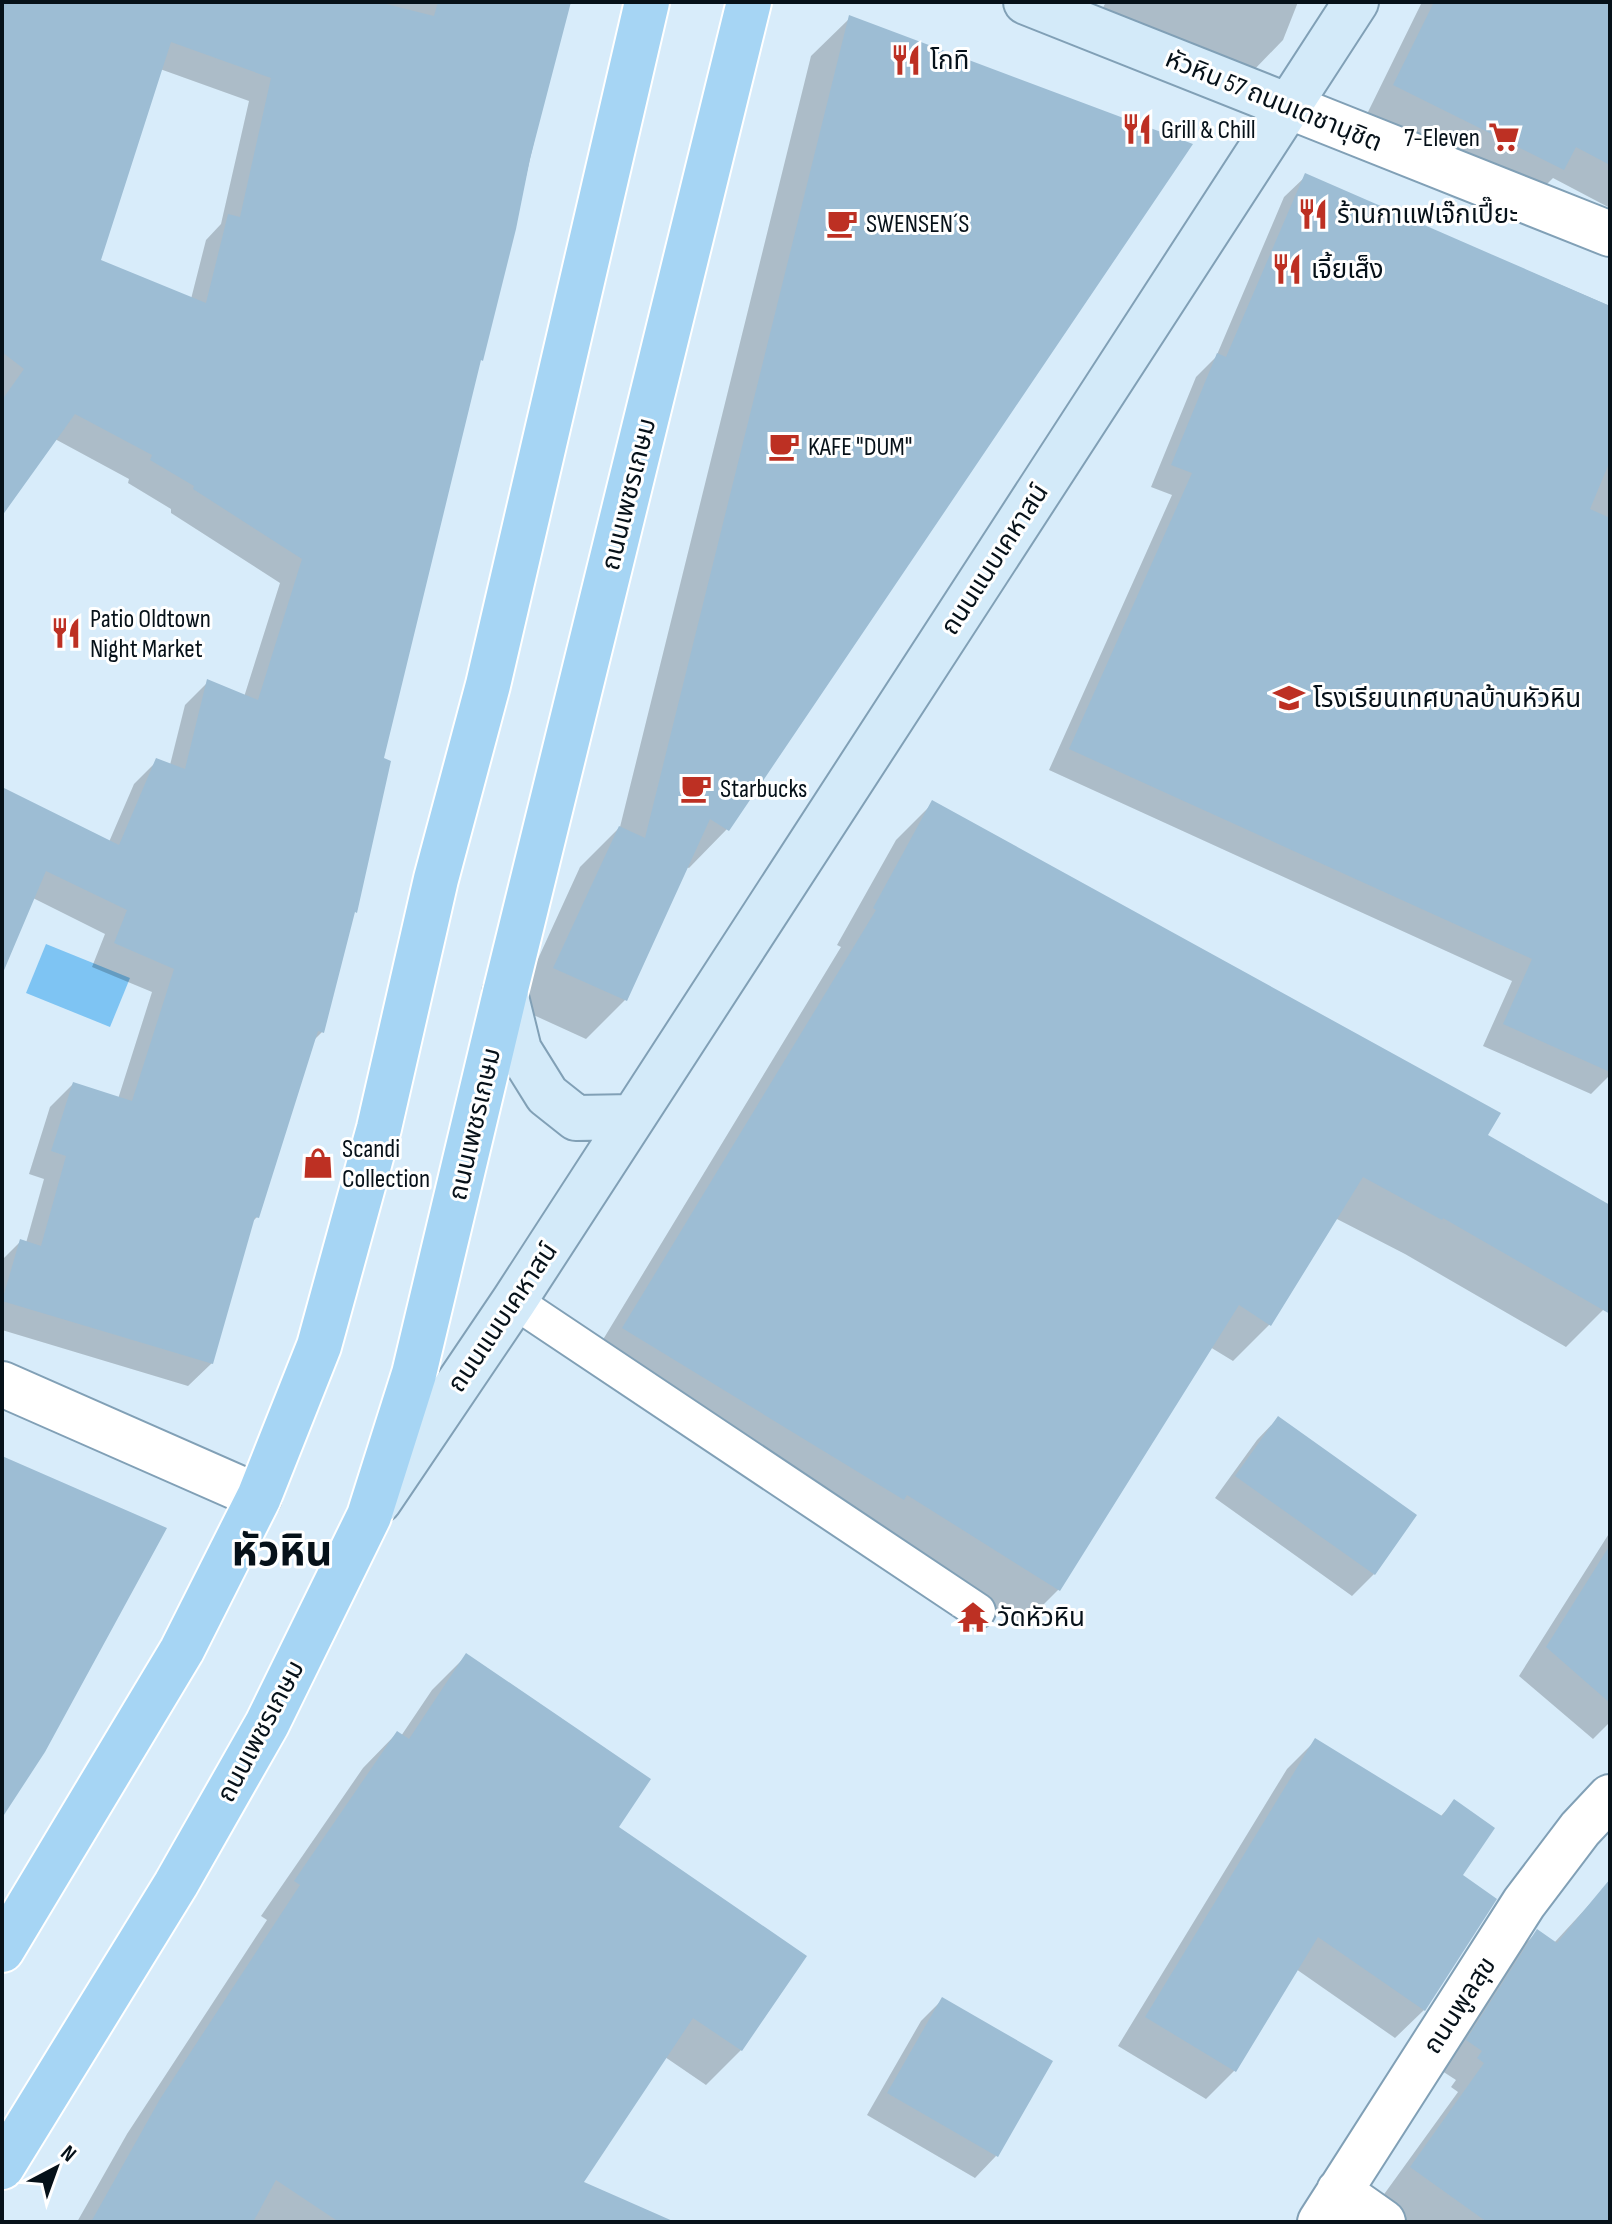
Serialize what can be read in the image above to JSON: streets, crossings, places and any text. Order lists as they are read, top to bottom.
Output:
{
  "streets": {
    "main road": ["ถนนเพชรเกษม"],
    "street": ["หัวหิน 57 ถนนเดชานุชิต", "ถนนแนบเคหาสน์", "ถนนพูลสุข"]
  },
  "crossings": [
    ["หัวหิน 57 ถนนเดชานุชิต", "ถนนแนบเคหาสน์"],
    ["ถนนเพชรเกษม", "ถนนแนบเคหาสน์"]
  ],
  "districts": ["หัวหิน"],
  "places": {
    "restaurant": [
      "โกทิ",
      "Grill & Chill",
      "ร้านกาแฟเจ๊กเปี๊ยะ",
      "เจี้ยเส็ง",
      "Patio Oldtown Night Market"
    ],
    "supermarket": ["7-Eleven"],
    "cafe": ["SWENSEN´S", "KAFE \"DUM\"", "Starbucks"],
    "school or university": ["โรงเรียนเทศบาลบ้านหัวหิน"],
    "shop": ["Scandi Collection"],
    "temple": ["วัดหัวหิน"]
  },
  "north": "top right"
}
